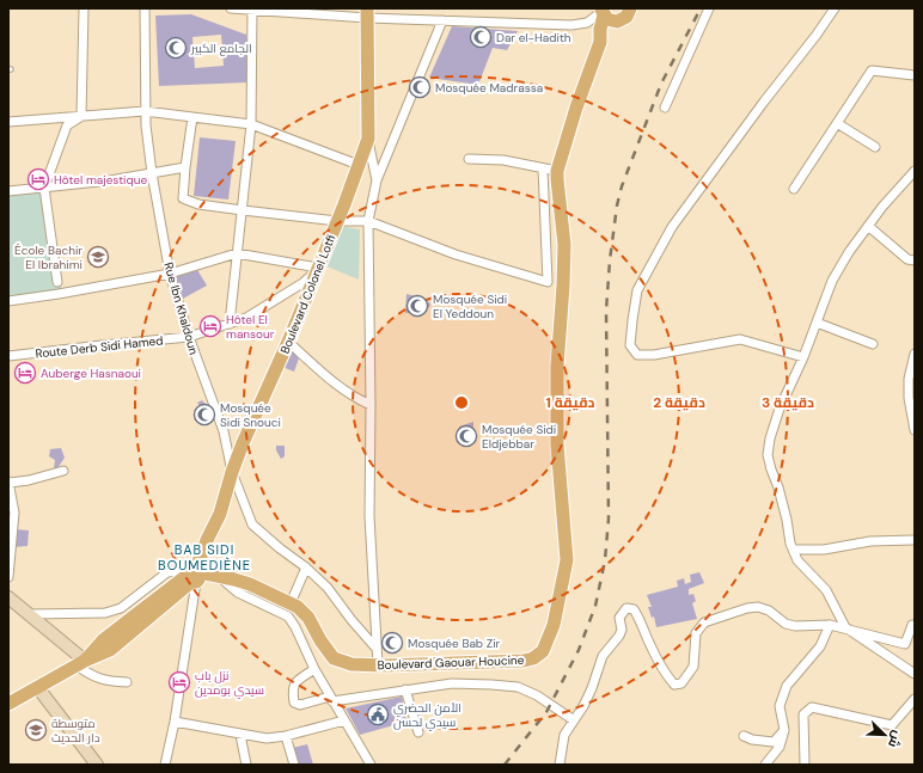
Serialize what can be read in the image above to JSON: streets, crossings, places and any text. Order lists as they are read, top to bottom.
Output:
{
  "streets": {
    "main road": ["Boulevard Colonel Lotfi", "Boulevard Gaouar Houcine"],
    "street": ["Rue Ibn Khaldoun", "Route Derb Sidi Hamed"]
  },
  "crossings": [
    ["Boulevard Colonel Lotfi", "Rue Ibn Khaldoun"],
    ["Boulevard Colonel Lotfi", "Route Derb Sidi Hamed"],
    ["Boulevard Colonel Lotfi", "Boulevard Gaouar Houcine"],
    ["Rue Ibn Khaldoun", "Route Derb Sidi Hamed"]
  ],
  "districts": ["BAB SIDI BOUMEDIÈNE"],
  "places": {
    "mosque": [
      "Dar el-Hadith",
      "الجامع الكبير",
      "Mosquée Madrassa",
      "Mosquée Sidi El Yeddoun",
      "Mosquée Sidi Snouci",
      "Mosquée Sidi Eldjebbar",
      "Mosquée Bab Zir"
    ],
    "hotel": [
      "Hôtel majestique",
      "Hôtel El mansour",
      "Auberge Hasnaoui",
      "نزل باب سيدي بومدين"
    ],
    "school or university": ["École Bachir El Ibrahimi", "متوسطة دار الحديث"],
    "public building": ["الأمن الحضري سيدي لحسن"]
  },
  "north": "bottom right",
  "rings": ["1 دقيقة", "2 دقيقة", "3 دقيقة"]
}
